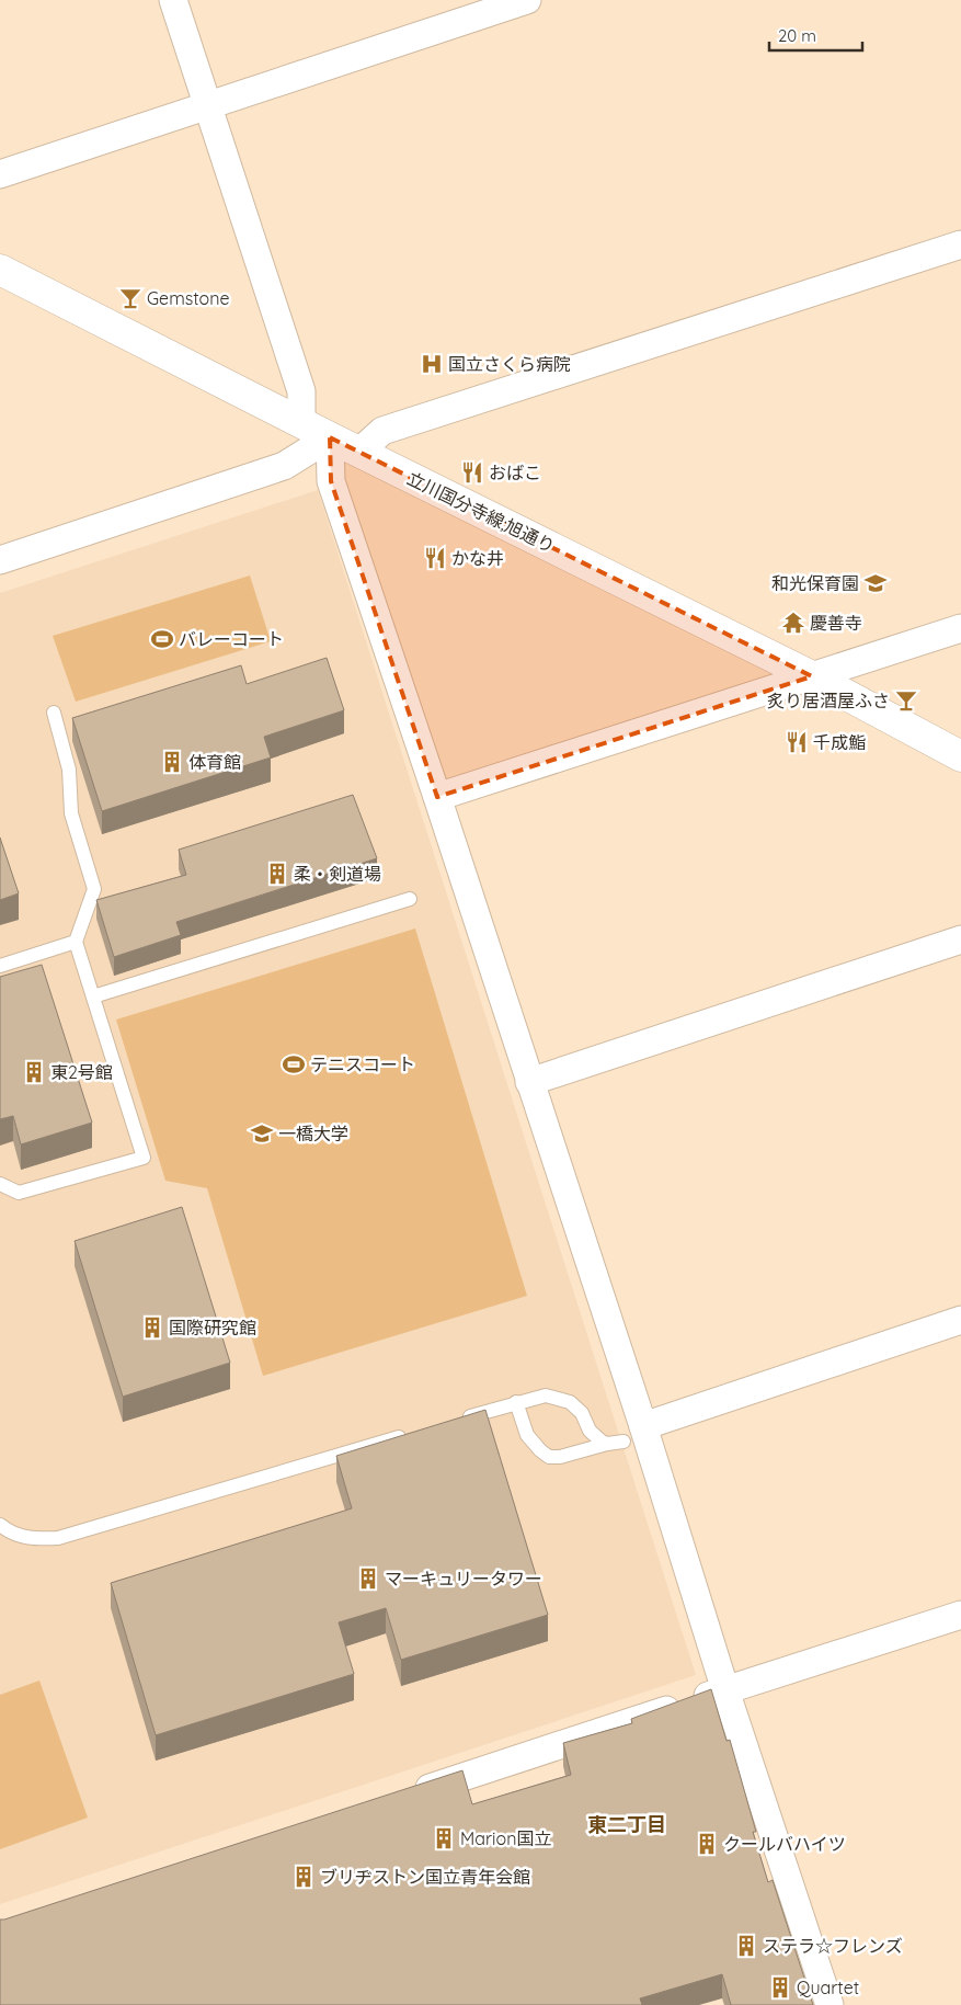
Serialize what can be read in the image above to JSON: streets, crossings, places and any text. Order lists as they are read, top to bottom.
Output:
{
  "streets": {
    "main road": ["立川国分寺線;旭通り"]
  },
  "districts": ["東二丁目"],
  "places": {
    "bar": ["Gemstone", "炙り居酒屋ふさ"],
    "hospital": ["国立さくら病院"],
    "restaurant": ["おばこ", "かな井", "千成鮨"],
    "school or university": ["和光保育園", "一橋大学"],
    "temple": ["慶善寺"],
    "sports": ["バレーコート", "テニスコート"],
    "building": [
      "体育館",
      "柔・剣道場",
      "東2号館",
      "国際研究館",
      "マーキュリータワー",
      "Marion国立",
      "クールバハイツ",
      "ブリヂストン国立青年会館",
      "ステラ☆フレンズ",
      "Quartet"
    ]
  },
  "scale_bar": "20 m"
}
